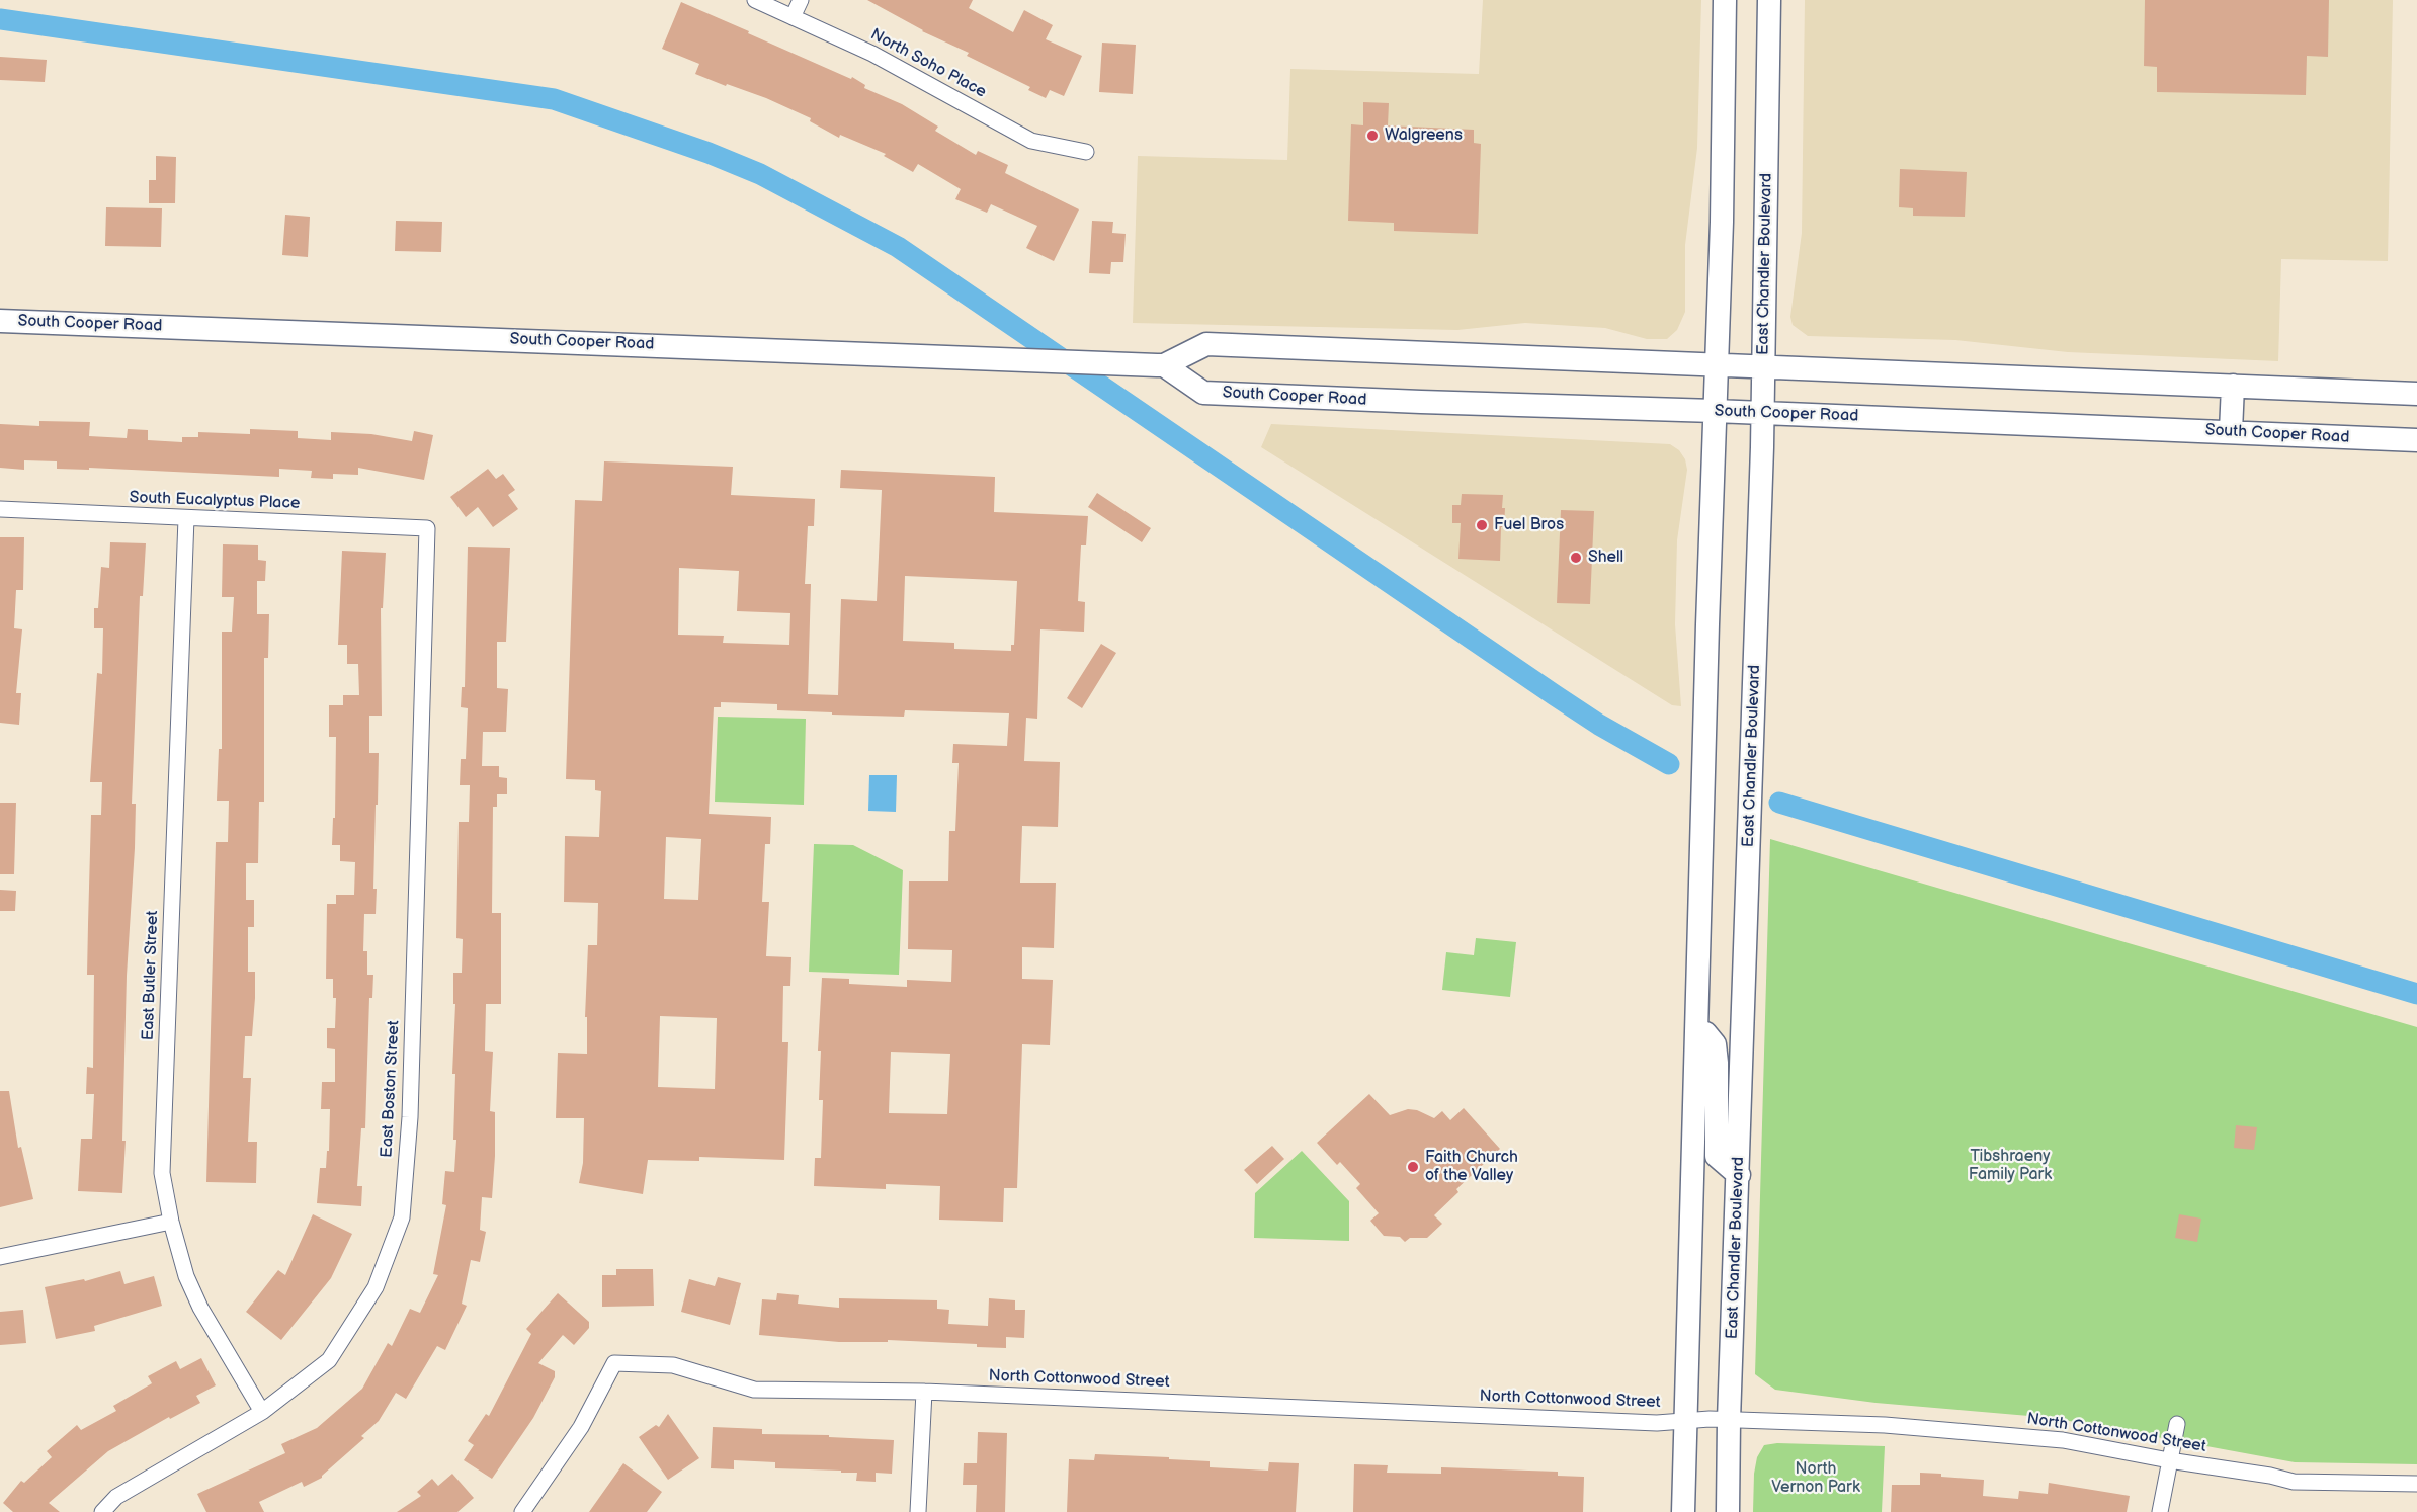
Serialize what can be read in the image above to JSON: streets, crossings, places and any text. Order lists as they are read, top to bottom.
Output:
{
  "streets": {
    "main road": ["East Chandler Boulevard", "South Cooper Road"],
    "street": [
      "North Soho Place",
      "South Eucalyptus Place",
      "East Butler Street",
      "East Boston Street",
      "North Cottonwood Street"
    ]
  },
  "crossings": [
    ["East Chandler Boulevard", "South Cooper Road"],
    ["East Chandler Boulevard", "North Cottonwood Street"],
    ["South Eucalyptus Place", "East Butler Street"],
    ["South Eucalyptus Place", "East Boston Street"],
    ["East Butler Street", "East Boston Street"]
  ],
  "parks": ["Tibshraeny Family Park", "North Vernon Park"],
  "places": [
    "Walgreens",
    "Fuel Bros",
    "Shell",
    "Faith Church of the Valley"
  ]
}
